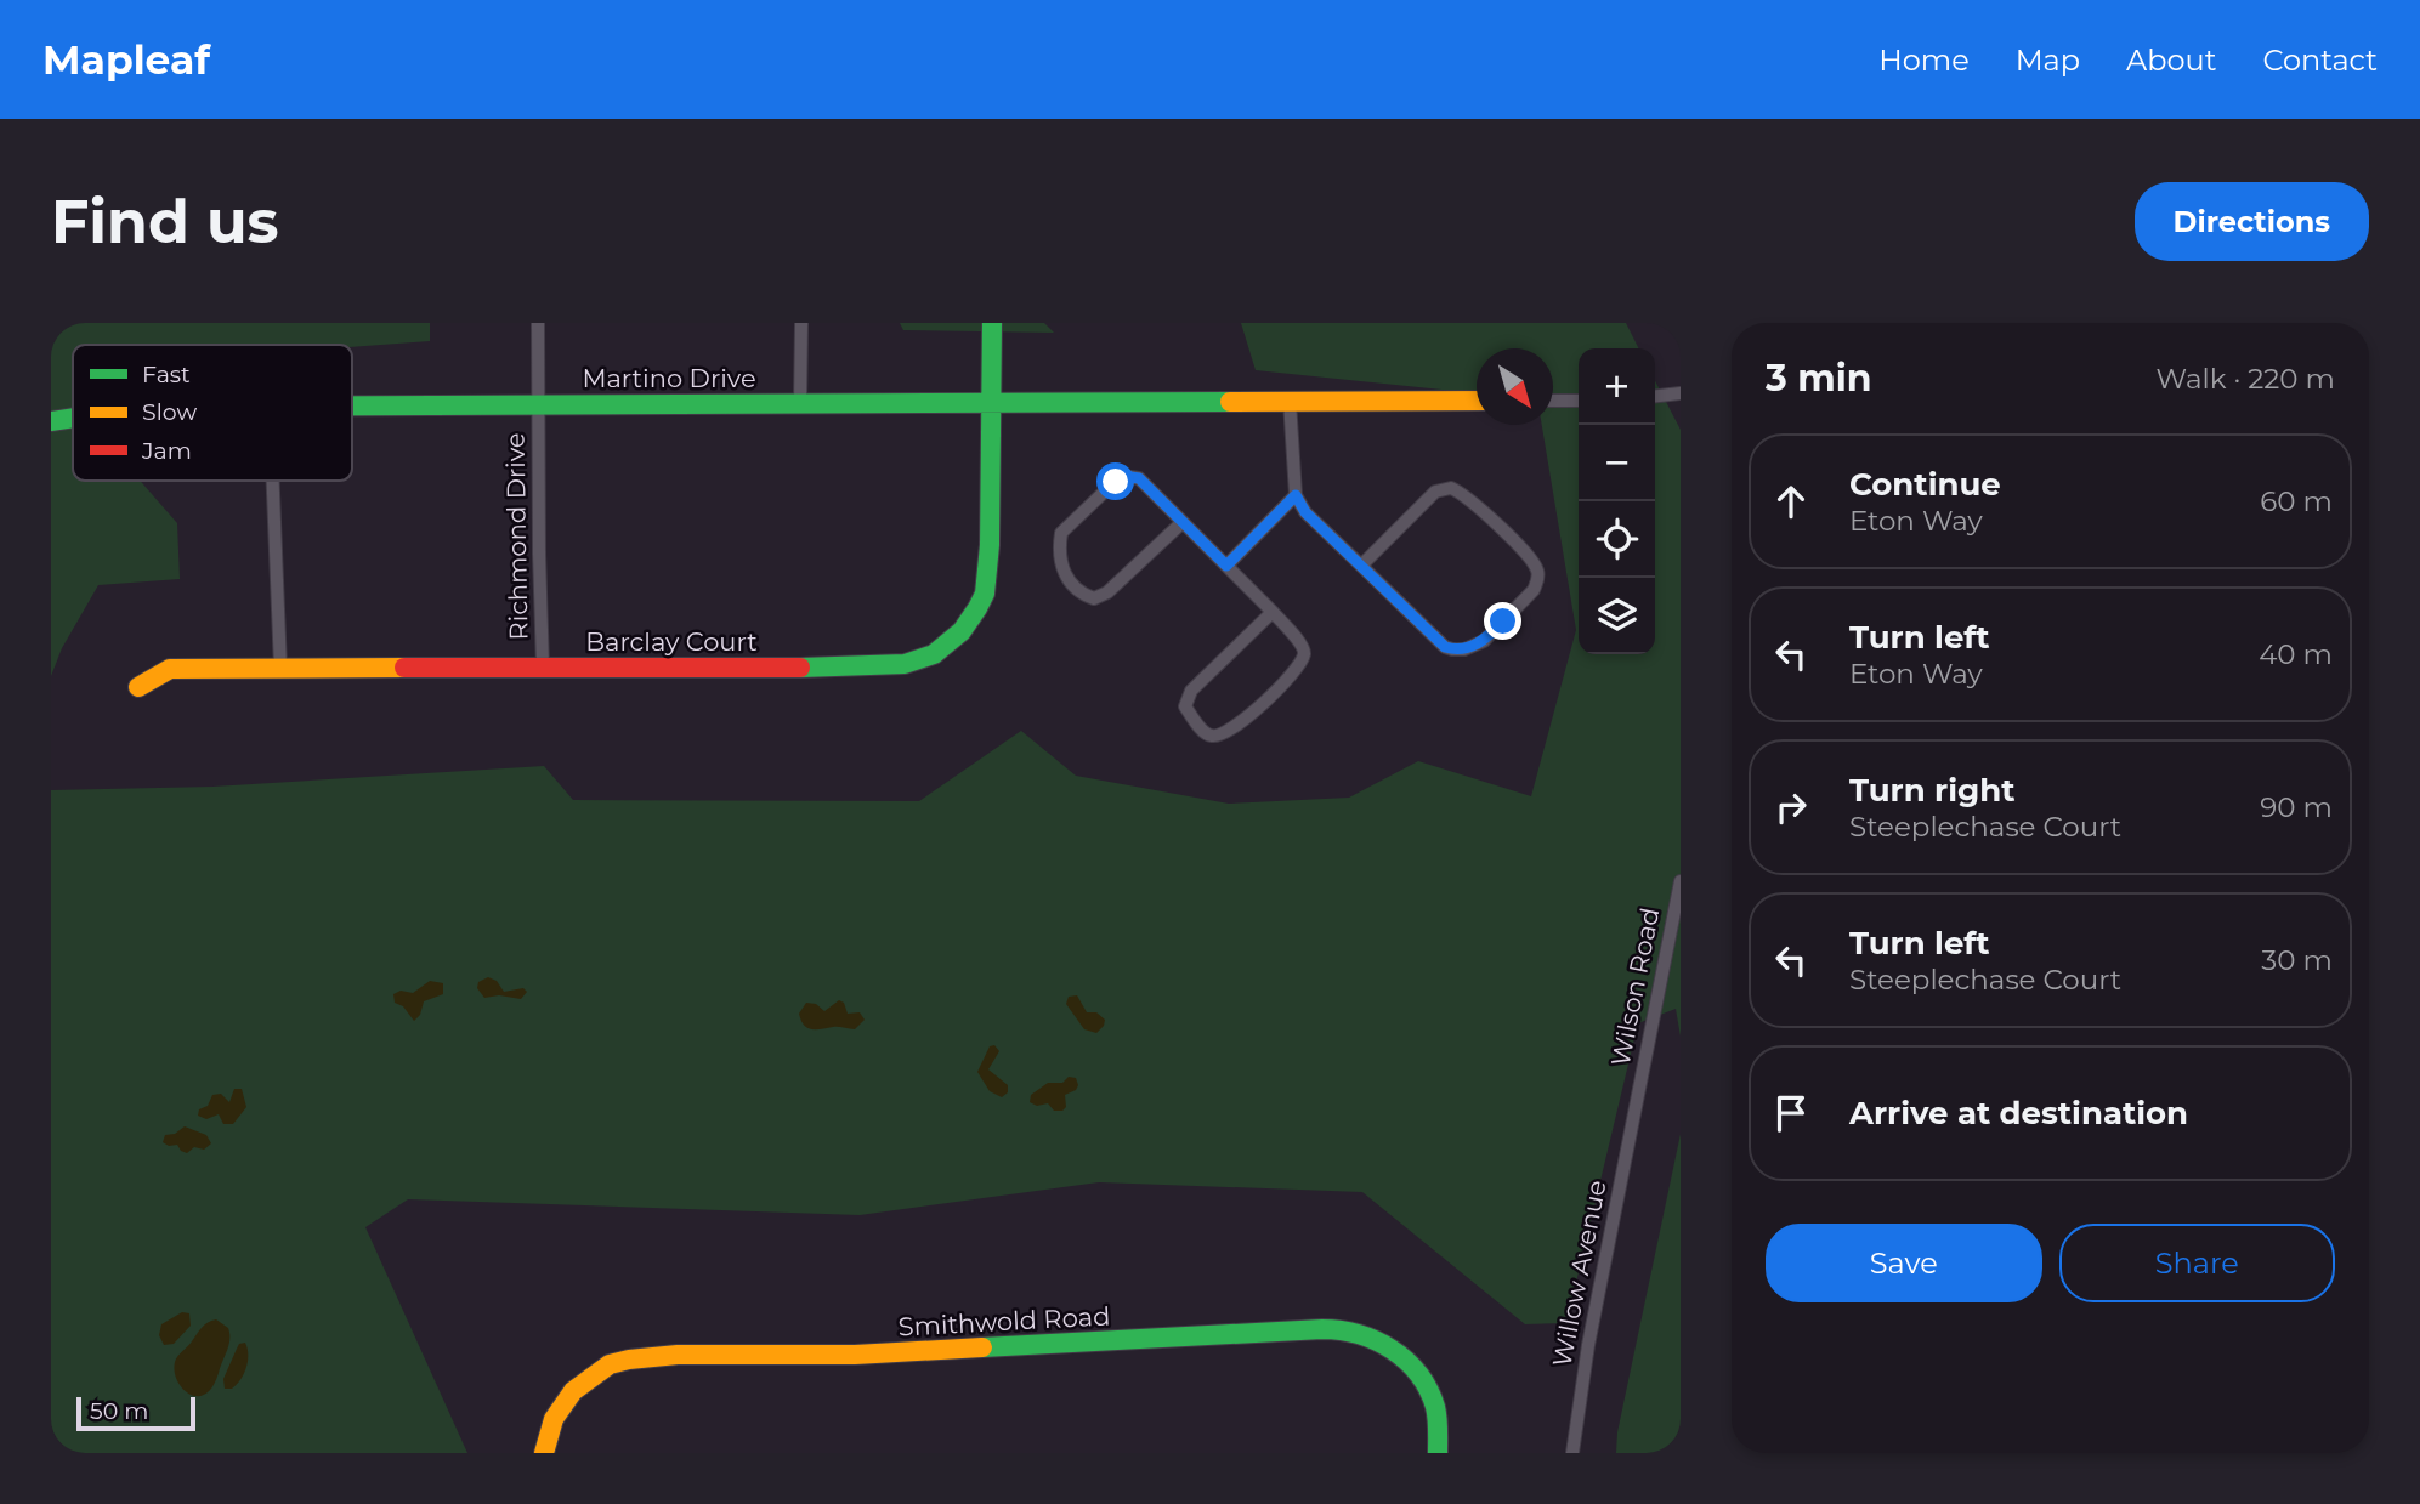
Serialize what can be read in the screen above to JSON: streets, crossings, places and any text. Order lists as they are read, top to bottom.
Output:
{
  "streets": {
    "street": [
      "Martino Drive",
      "Richmond Drive",
      "Barclay Court",
      "Wilson Road",
      "Willow Avenue",
      "Smithwold Road"
    ]
  },
  "crossings": [
    ["Martino Drive", "Richmond Drive"],
    ["Martino Drive", "Barclay Court"],
    ["Richmond Drive", "Barclay Court"],
    ["Wilson Road", "Willow Avenue"]
  ],
  "legend": ["Fast", "Slow", "Jam"],
  "scale_bar": "50 m",
  "north": "bottom right",
  "page": {
    "header": "Mapleaf",
    "nav": [
      "Home",
      "Map",
      "About",
      "Contact"
    ],
    "buttons": [
      "Directions",
      ["Save", "Share"]
    ],
    "title": "Find us",
    "heading": ["3 min", "Walk · 220 m"],
    "map_buttons": ["+", "−"],
    "list": [
      ["Continue", "Eton Way", "60 m"],
      ["Turn left", "Eton Way", "40 m"],
      ["Turn right", "Steeplechase Court", "90 m"],
      ["Turn left", "Steeplechase Court", "30 m"],
      "Arrive at destination"
    ],
    "scale": "50 m"
  }
}
